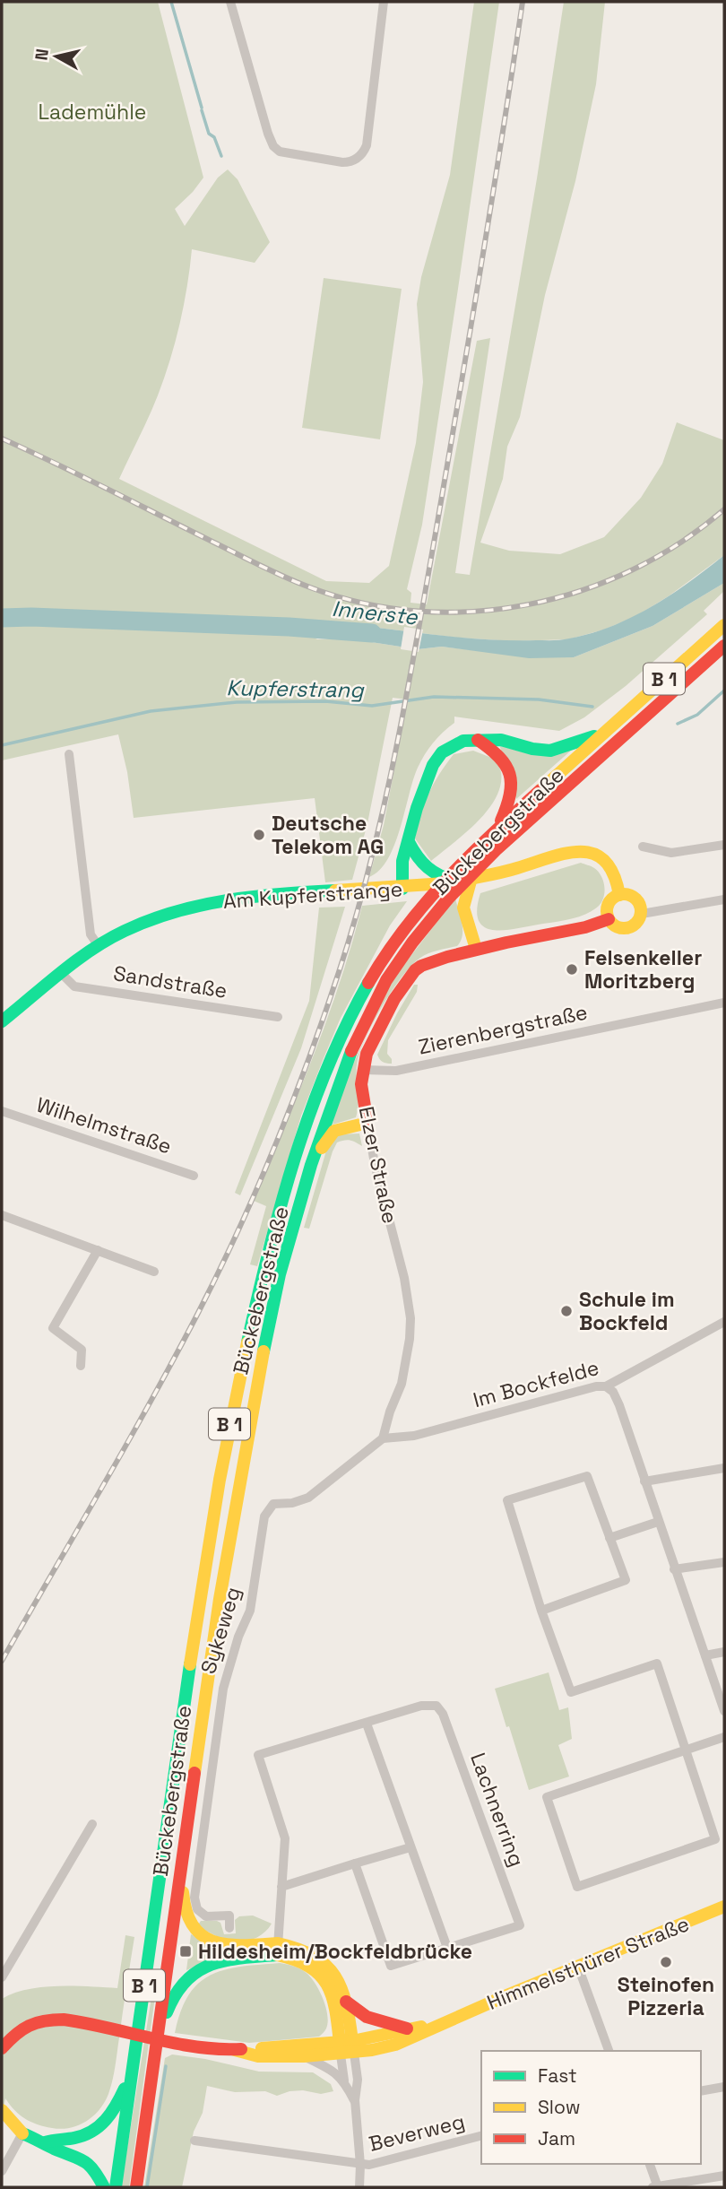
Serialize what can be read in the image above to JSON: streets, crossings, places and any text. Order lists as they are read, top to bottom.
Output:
{
  "streets": {
    "main road": [
      "B 1",
      "Bückebergstraße",
      "Am Kupferstrange",
      "Elzer Straße",
      "Himmelsthürer Straße"
    ],
    "street": [
      "Sandstraße",
      "Zierenbergstraße",
      "Wilhelmstraße",
      "Im Bockfelde",
      "Sykeweg",
      "Lachnerring",
      "Beverweg"
    ]
  },
  "crossings": [
    ["Am Kupferstrange", "Sandstraße"],
    ["Am Kupferstrange", "Elzer Straße"],
    ["Zierenbergstraße", "Elzer Straße"],
    ["Elzer Straße", "Im Bockfelde"],
    ["Elzer Straße", "Sykeweg"],
    ["Im Bockfelde", "Sykeweg"]
  ],
  "water": ["Innerste", "Kupferstrang"],
  "parks": ["Lademühle"],
  "places": {
    "other": [
      "Deutsche Telekom AG",
      "Felsenkeller Moritzberg",
      "Schule im Bockfeld",
      "Steinofen Pizzeria"
    ],
    "transit": ["Hildesheim/Bockfeldbrücke"]
  },
  "legend": ["Fast", "Slow", "Jam"],
  "north": "left"
}
